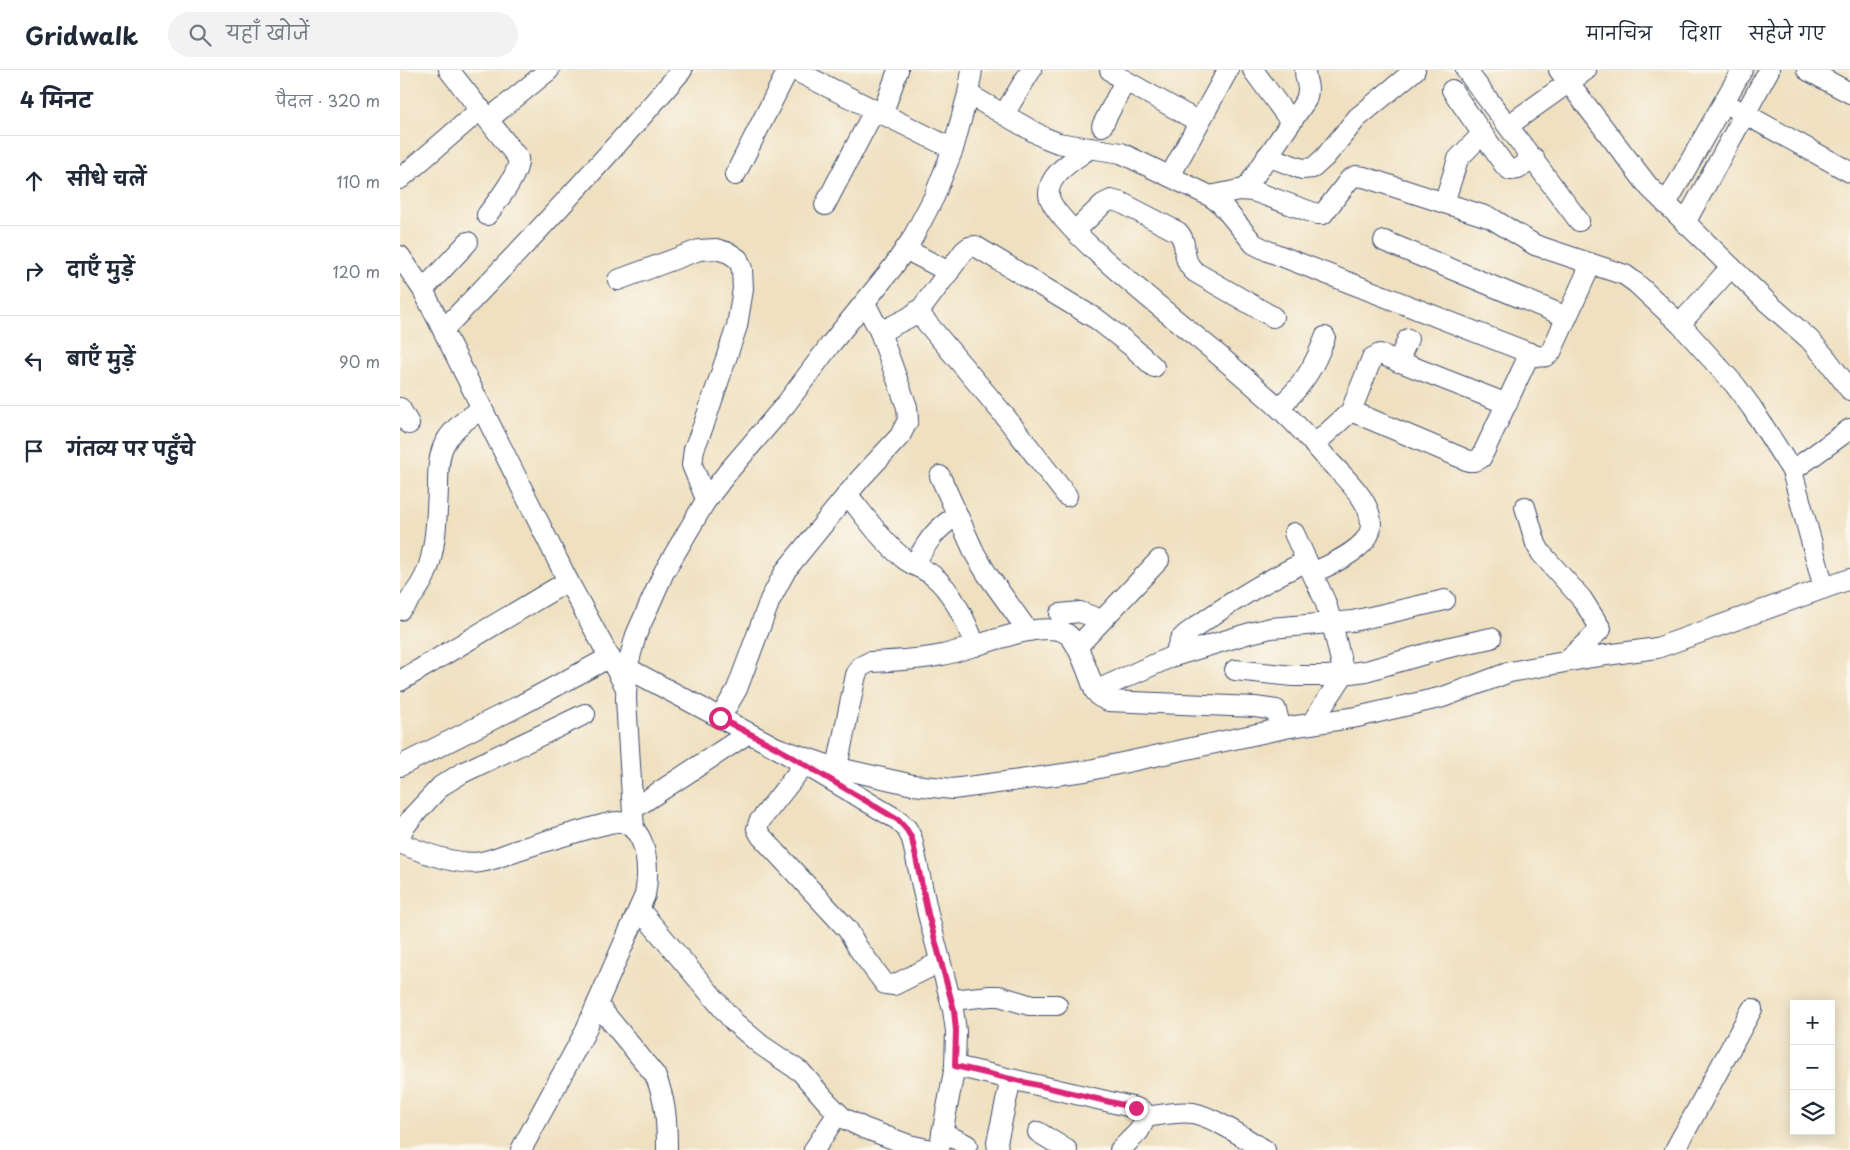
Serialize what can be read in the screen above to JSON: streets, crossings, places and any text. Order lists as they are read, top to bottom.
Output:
{
  "page": {
    "header": "Gridwalk",
    "search": "यहाँ खोजें",
    "nav": ["मानचित्र", "दिशा", "सहेजे गए"],
    "heading": ["4 मिनट", "पैदल · 320 m"],
    "list": [
      ["सीधे चलें", "110 m"],
      ["दाएँ मुड़ें", "120 m"],
      ["बाएँ मुड़ें", "90 m"],
      "गंतव्य पर पहुँचे"
    ],
    "map_buttons": ["+", "−"]
  }
}
